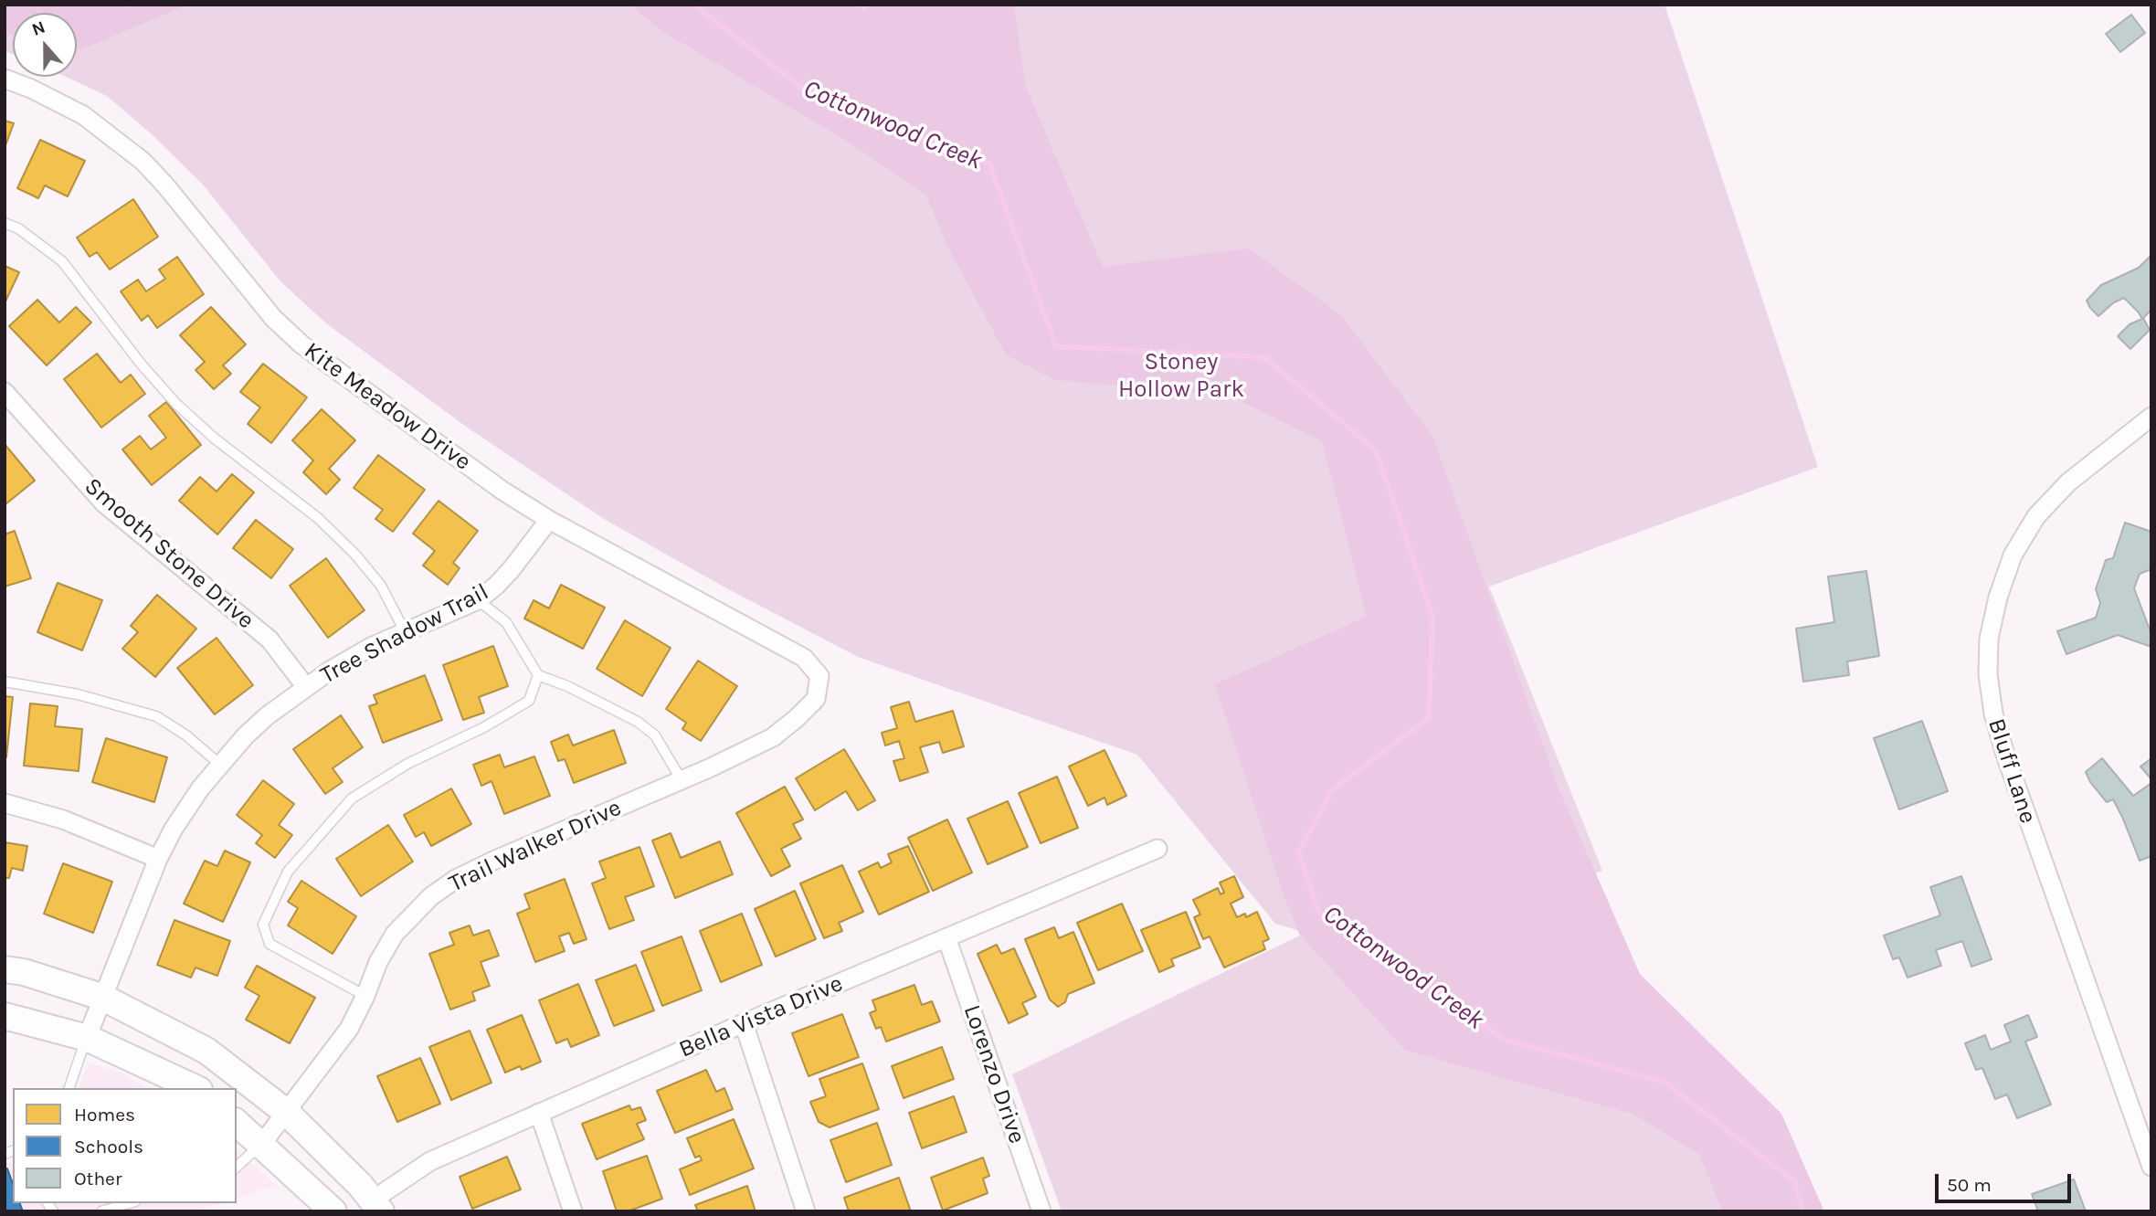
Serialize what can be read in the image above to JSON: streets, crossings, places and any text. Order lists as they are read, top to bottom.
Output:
{
  "streets": {
    "street": [
      "Kite Meadow Drive",
      "Smooth Stone Drive",
      "Tree Shadow Trail",
      "Bluff Lane",
      "Trail Walker Drive",
      "Bella Vista Drive",
      "Lorenzo Drive"
    ]
  },
  "crossings": [
    ["Kite Meadow Drive", "Tree Shadow Trail"],
    ["Kite Meadow Drive", "Trail Walker Drive"],
    ["Smooth Stone Drive", "Tree Shadow Trail"],
    ["Bella Vista Drive", "Lorenzo Drive"]
  ],
  "water": ["Cottonwood Creek"],
  "parks": ["Stoney Hollow Park"],
  "legend": ["Homes", "Schools", "Other"],
  "scale_bar": "50 m",
  "north": "top"
}
